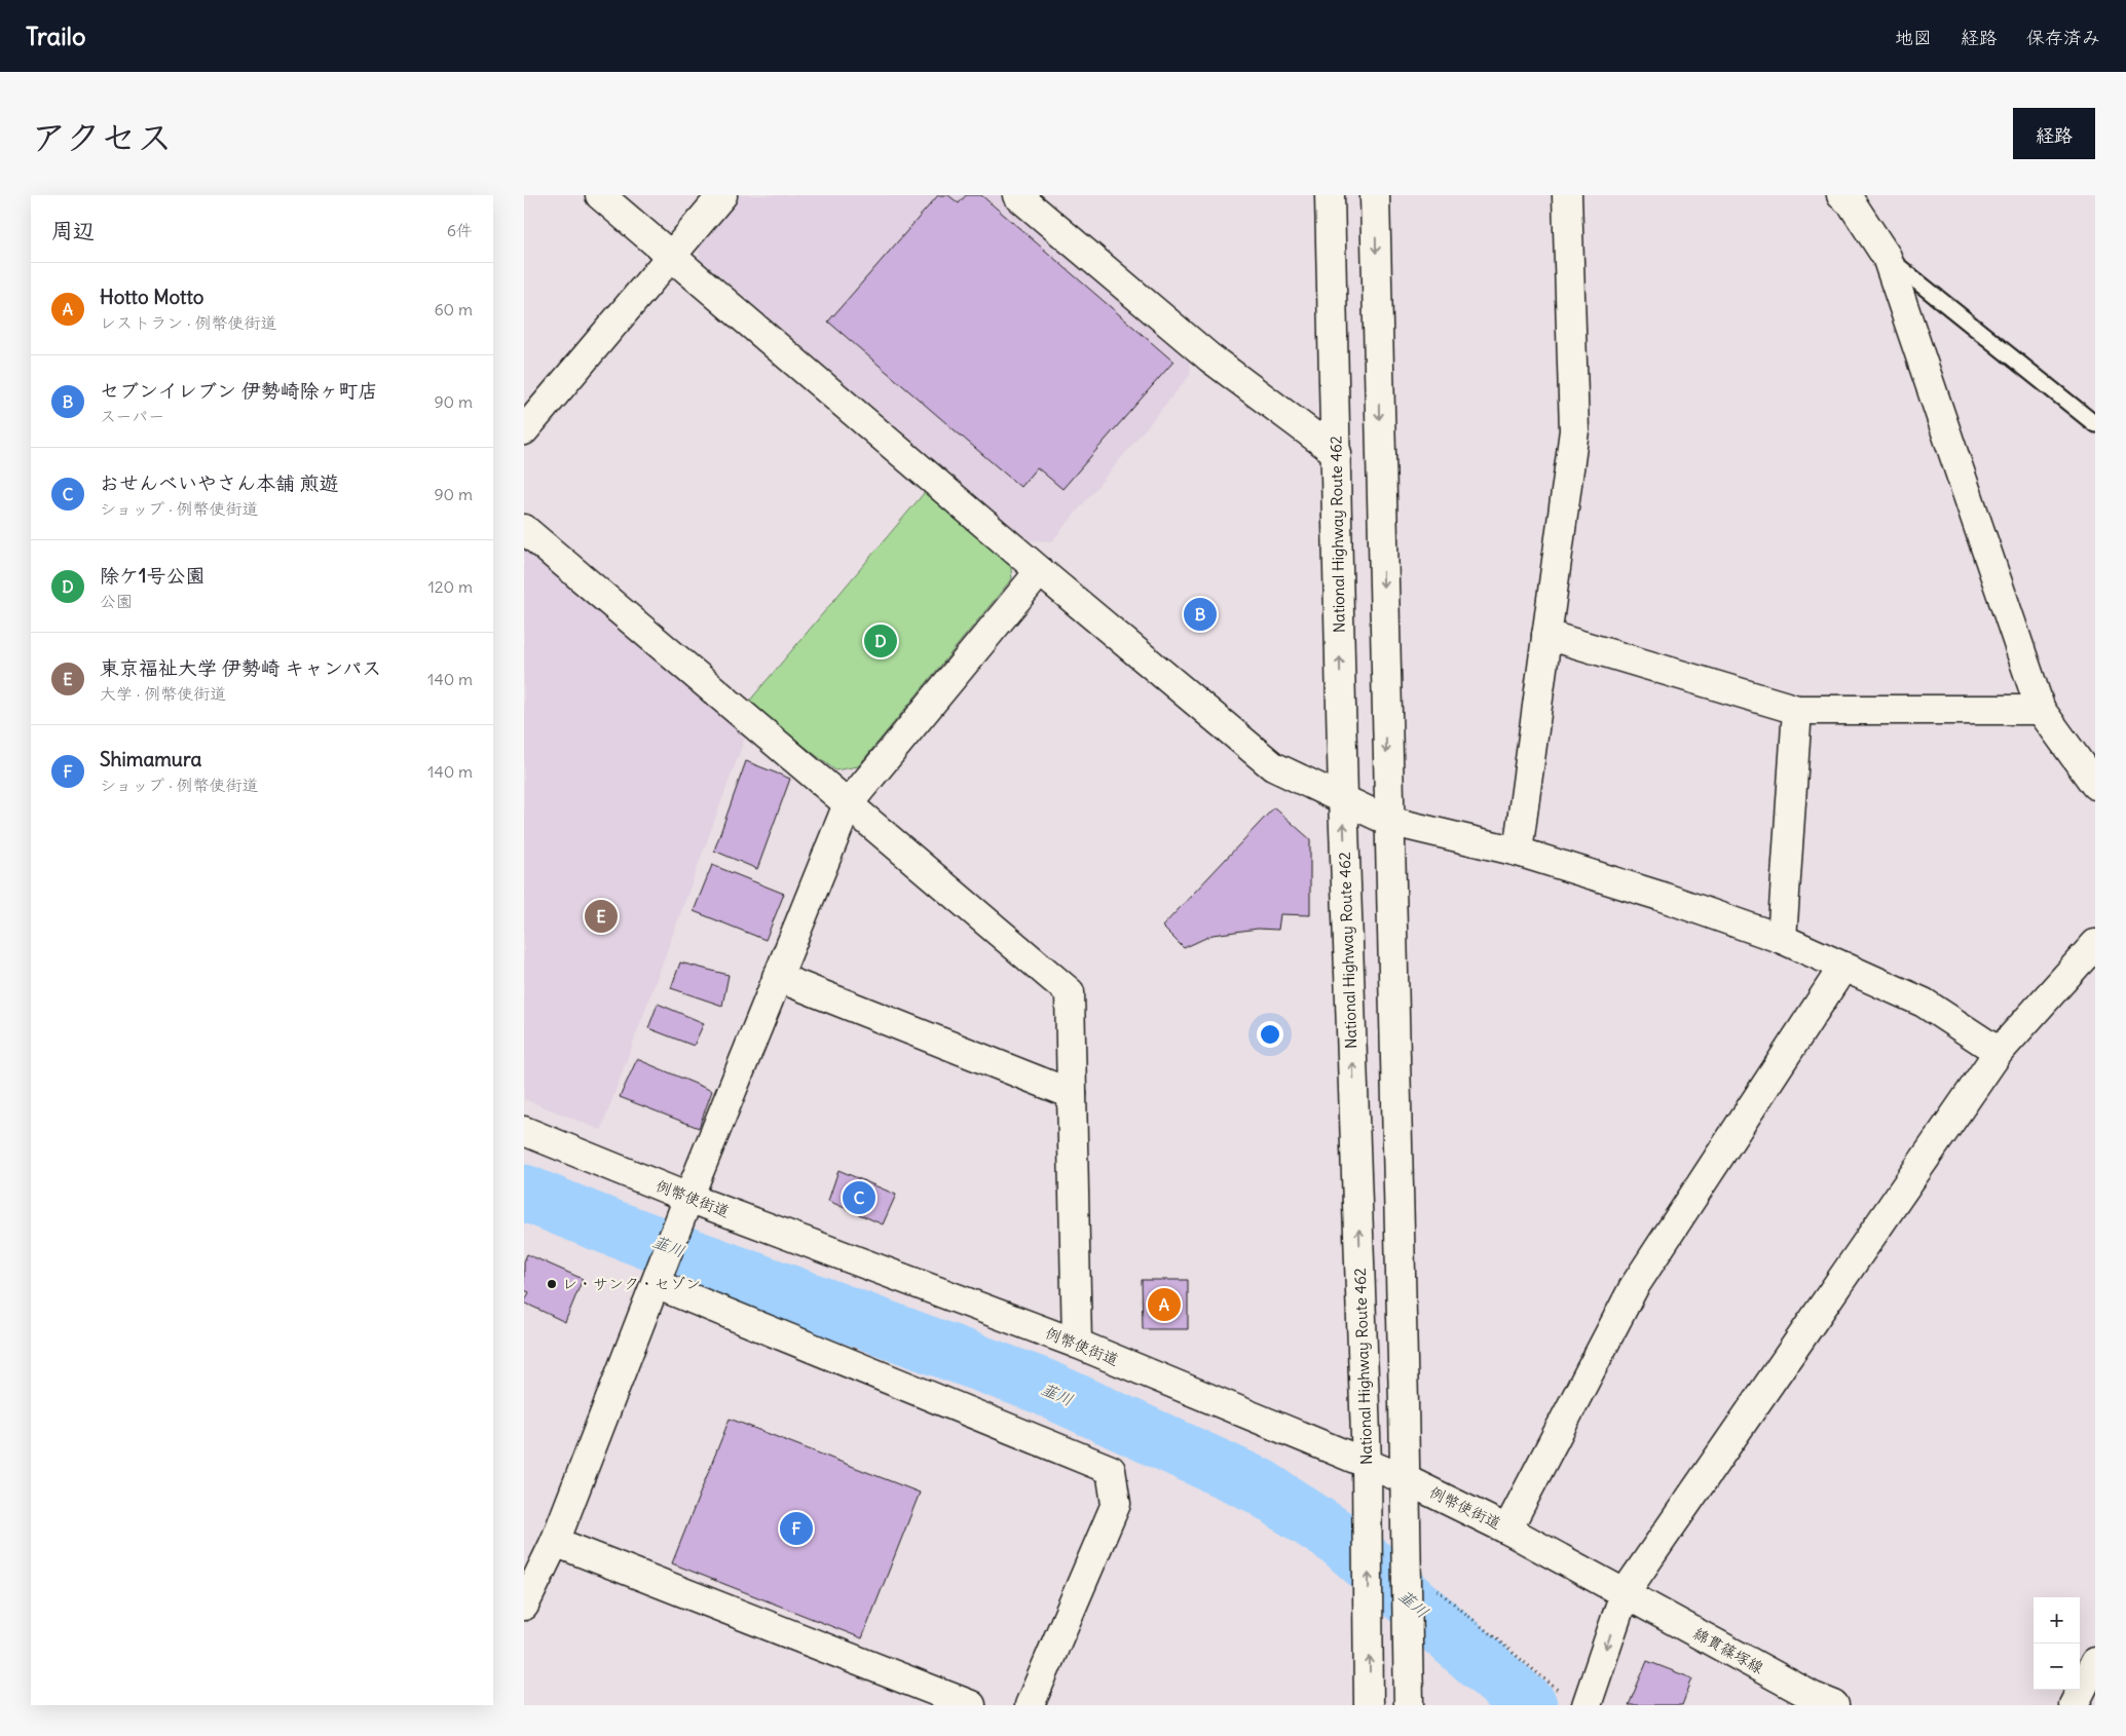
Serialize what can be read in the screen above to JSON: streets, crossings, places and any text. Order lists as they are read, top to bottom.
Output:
{
  "streets": {
    "main road": ["National Highway Route 462", "例幣使街道", "綿貫篠塚線"]
  },
  "crossings": [
    ["National Highway Route 462", "例幣使街道"],
    ["例幣使街道", "綿貫篠塚線"]
  ],
  "water": ["韮川"],
  "places": ["レ・サンク・セゾン"],
  "page": {
    "header": "Trailo",
    "nav": ["地図", "経路", "保存済み"],
    "title": "アクセス",
    "buttons": "経路",
    "heading": ["周辺", "6件"],
    "list": [
      {
        "mark": "A",
        "name": "Hotto Motto",
        "note": "レストラン · 例幣使街道",
        "value": "60 m"
      },
      {
        "mark": "B",
        "name": "セブンイレブン 伊勢崎除ヶ町店",
        "note": "スーパー",
        "value": "90 m"
      },
      {
        "mark": "C",
        "name": "おせんベいやさん本舗 煎遊",
        "note": "ショップ · 例幣使街道",
        "value": "90 m"
      },
      {
        "mark": "D",
        "name": "除ケ1号公園",
        "note": "公園",
        "value": "120 m"
      },
      {
        "mark": "E",
        "name": "東京福祉大学 伊勢崎 キャンパス",
        "note": "大学 · 例幣使街道",
        "value": "140 m"
      },
      {
        "mark": "F",
        "name": "Shimamura",
        "note": "ショップ · 例幣使街道",
        "value": "140 m"
      }
    ],
    "pins": [
      "B",
      "D",
      "E",
      "C",
      "A",
      "F"
    ],
    "map_buttons": ["+", "−"]
  }
}
